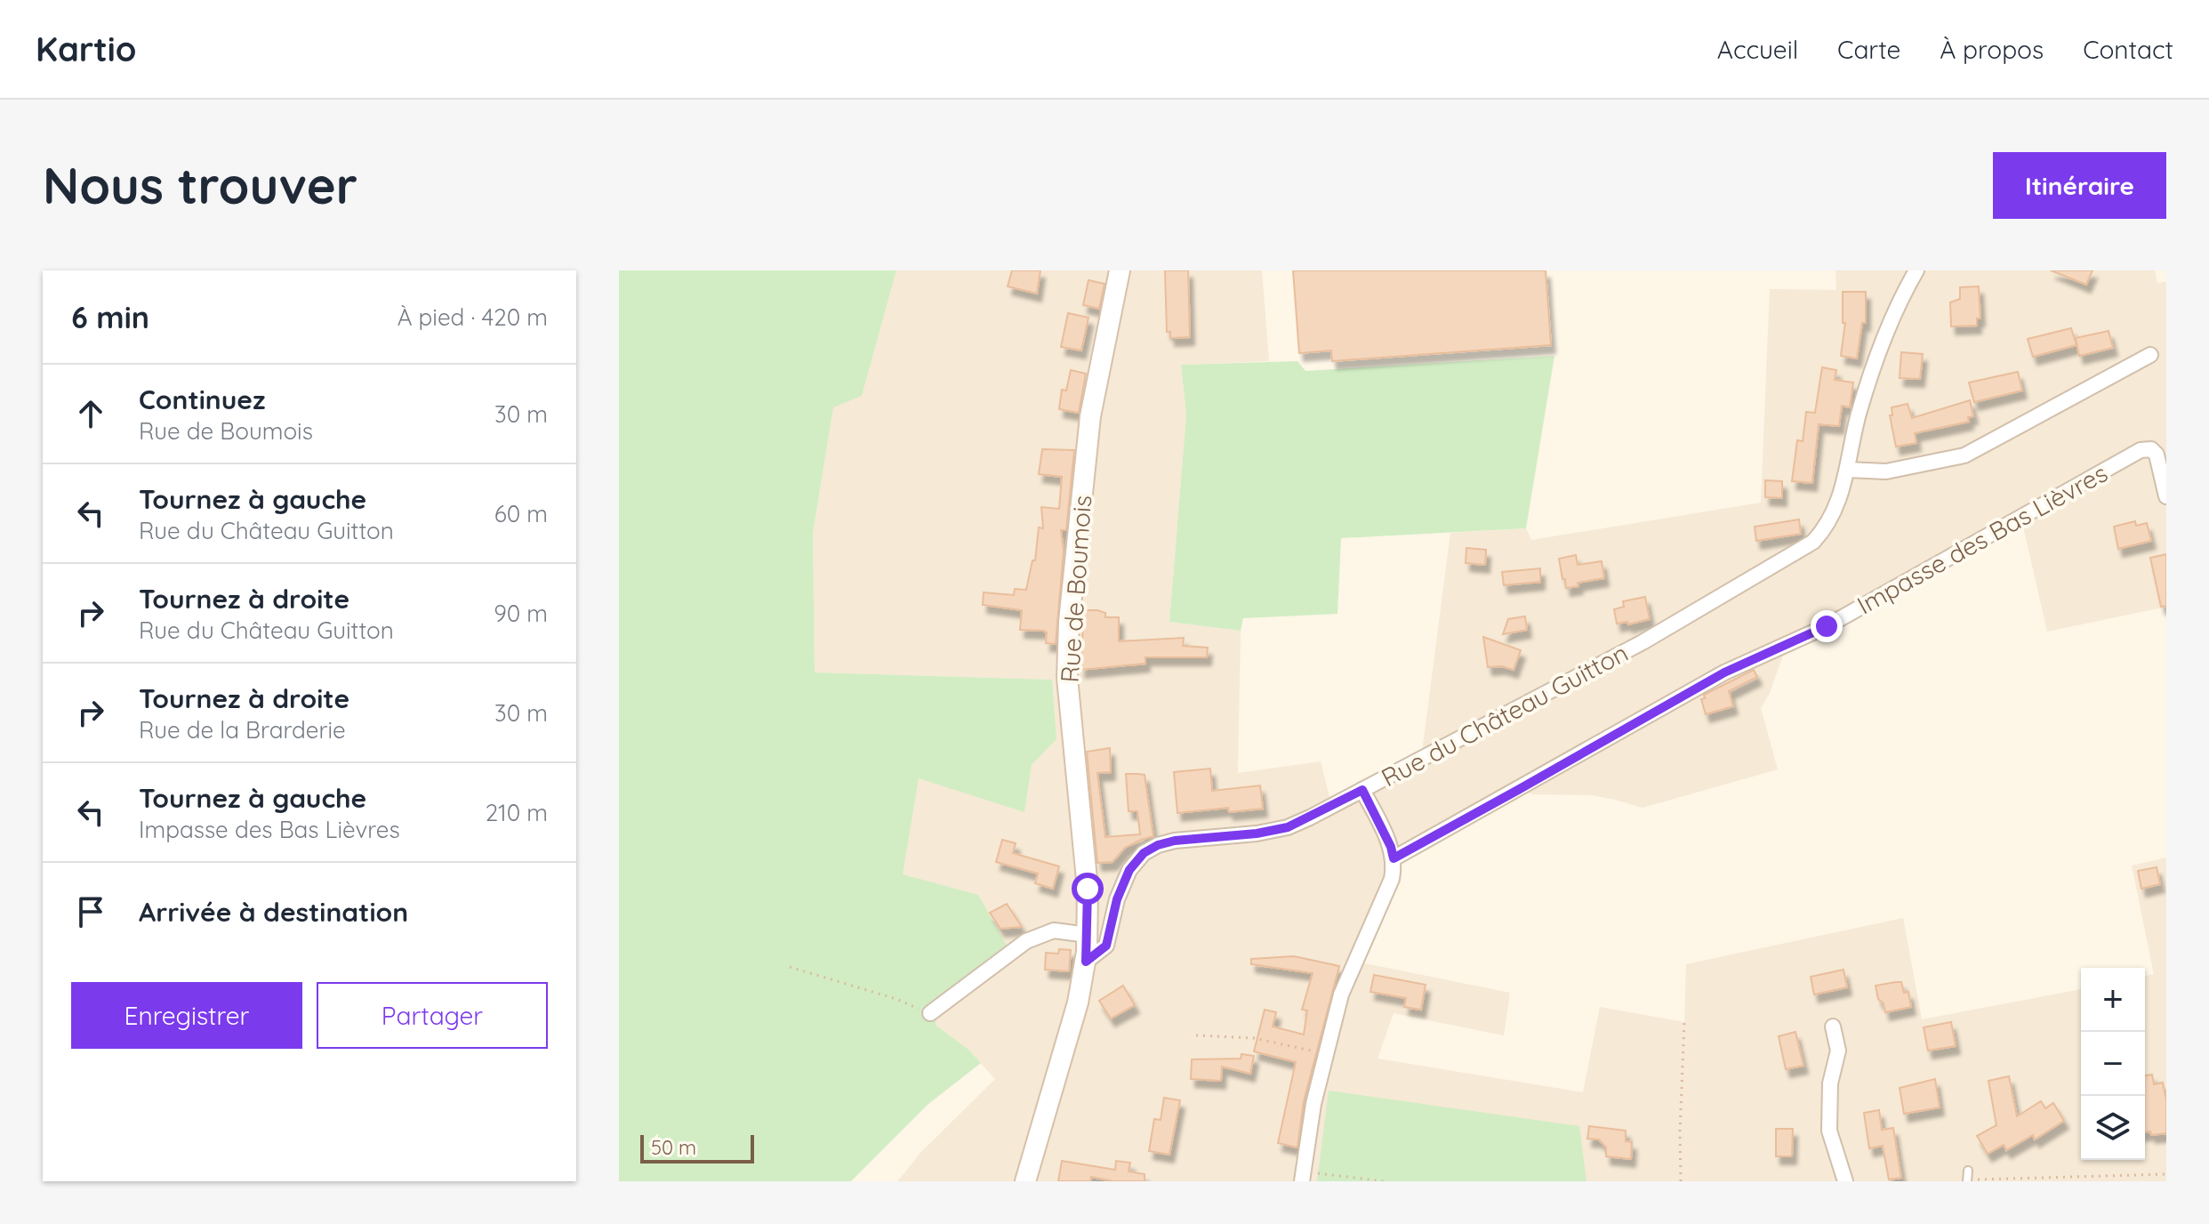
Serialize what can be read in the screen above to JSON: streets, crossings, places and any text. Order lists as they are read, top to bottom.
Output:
{
  "streets": {
    "street": ["Impasse des Bas Lièvres", "Rue de Boumois", "Rue du Château Guitton"]
  },
  "crossings": [
    ["Rue de Boumois", "Rue du Château Guitton"]
  ],
  "scale_bar": "50 m",
  "page": {
    "header": "Kartio",
    "nav": [
      "Accueil",
      "Carte",
      "À propos",
      "Contact"
    ],
    "buttons": [
      "Itinéraire",
      ["Enregistrer", "Partager"]
    ],
    "title": "Nous trouver",
    "heading": ["6 min", "À pied · 420 m"],
    "list": [
      ["Continuez", "Rue de Boumois", "30 m"],
      ["Tournez à gauche", "Rue du Château Guitton", "60 m"],
      ["Tournez à droite", "Rue du Château Guitton", "90 m"],
      ["Tournez à droite", "Rue de la Brarderie", "30 m"],
      ["Tournez à gauche", "Impasse des Bas Lièvres", "210 m"],
      "Arrivée à destination"
    ],
    "map_buttons": ["+", "−"],
    "scale": "50 m"
  }
}
